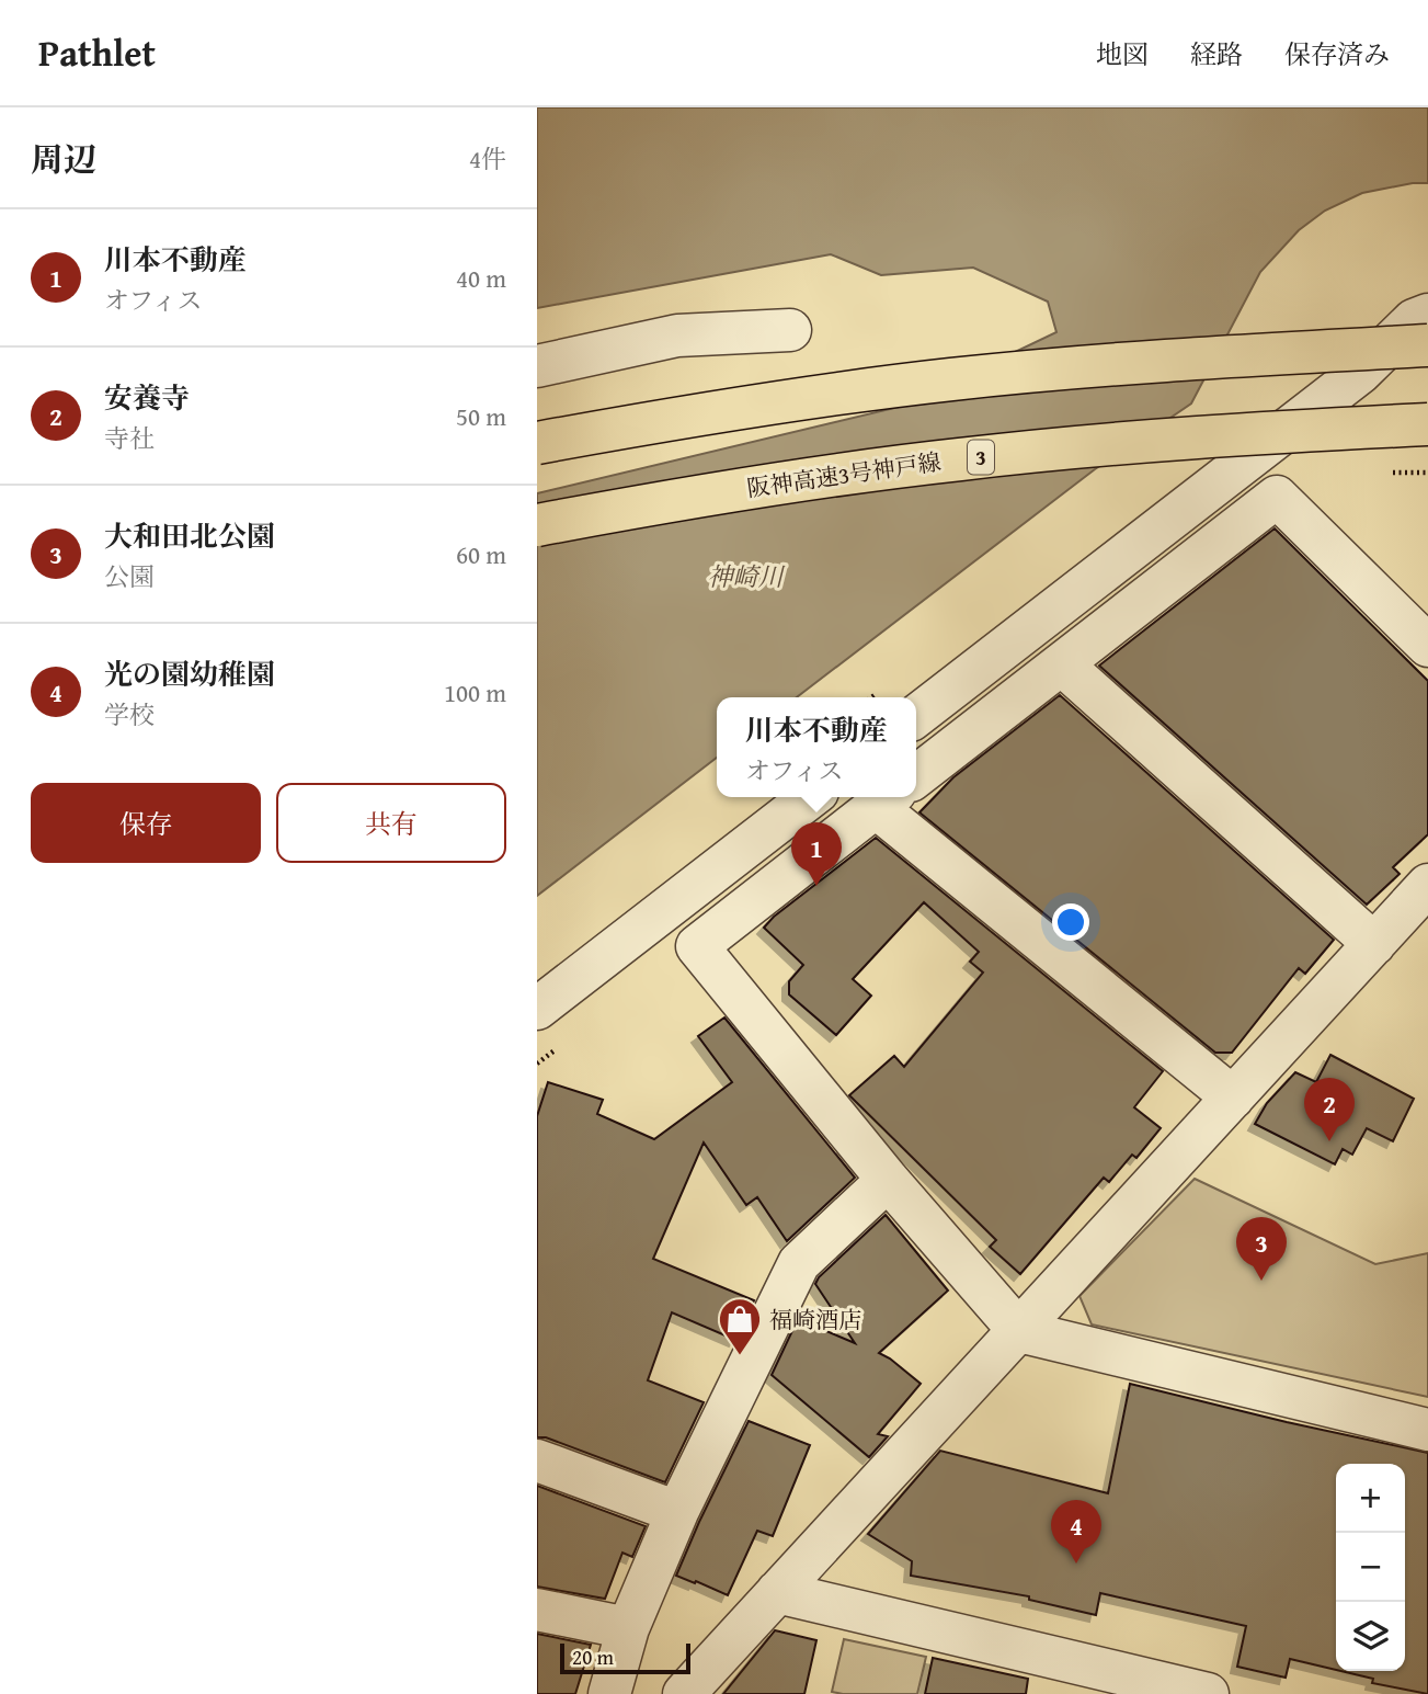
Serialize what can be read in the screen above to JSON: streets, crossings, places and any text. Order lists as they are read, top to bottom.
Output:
{
  "streets": {
    "highway": ["3", "阪神高速3号神戸線"]
  },
  "water": ["神崎川"],
  "places": {
    "shop": ["福崎酒店"]
  },
  "scale_bar": "20 m",
  "page": {
    "header": "Pathlet",
    "nav": ["地図", "経路", "保存済み"],
    "heading": ["周辺", "4件"],
    "list": [
      {
        "mark": "1",
        "name": "川本不動産",
        "note": "オフィス",
        "value": "40 m"
      },
      {
        "mark": "2",
        "name": "安養寺",
        "note": "寺社",
        "value": "50 m"
      },
      {
        "mark": "3",
        "name": "大和田北公園",
        "note": "公園",
        "value": "60 m"
      },
      {
        "mark": "4",
        "name": "光の園幼稚園",
        "note": "学校",
        "value": "100 m"
      }
    ],
    "popup": ["川本不動産", "オフィス"],
    "buttons": ["保存", "共有"],
    "pins": [
      "1",
      "2",
      "3",
      "4"
    ],
    "map_buttons": ["+", "−"],
    "scale": "20 m"
  }
}
